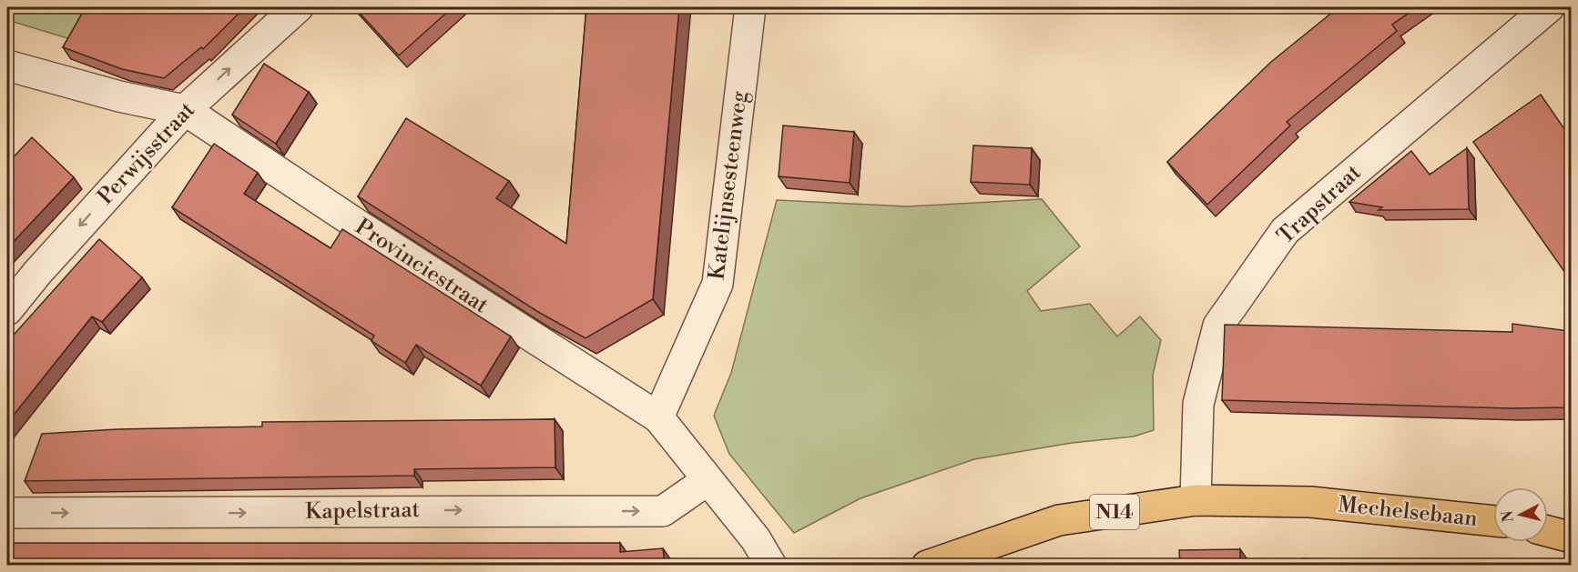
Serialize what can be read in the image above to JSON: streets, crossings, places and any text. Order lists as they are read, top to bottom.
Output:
{
  "streets": {
    "main road": ["N14", "Mechelsebaan"],
    "street": [
      "Perwijsstraat",
      "Katelijnsesteenweg",
      "Trapstraat",
      "Provinciestraat",
      "Kapelstraat"
    ]
  },
  "crossings": [
    ["Perwijsstraat", "Provinciestraat"],
    ["Katelijnsesteenweg", "Provinciestraat"],
    ["Trapstraat", "N14"],
    ["Trapstraat", "Mechelsebaan"],
    ["Provinciestraat", "Kapelstraat"],
    ["N14", "Mechelsebaan"]
  ],
  "one_way": ["Kapelstraat"],
  "north": "left"
}
